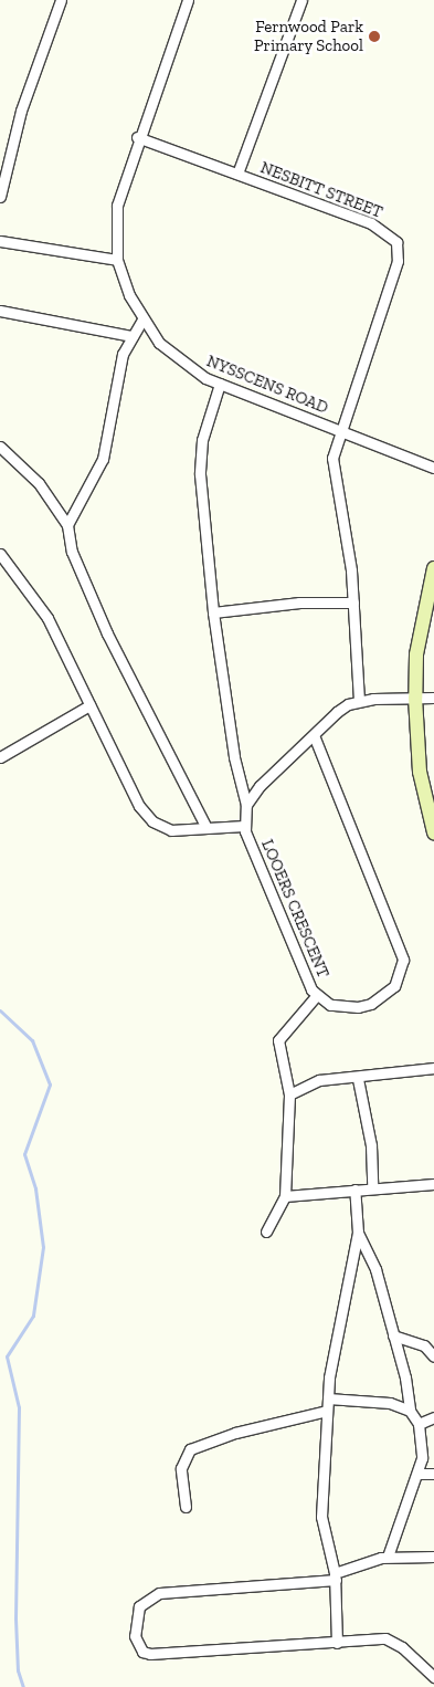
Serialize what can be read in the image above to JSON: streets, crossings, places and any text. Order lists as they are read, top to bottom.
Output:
{
  "streets": {
    "street": ["NESBITT STREET", "NYSSCENS ROAD", "LOOERS CRESCENT"]
  },
  "crossings": [
    ["NESBITT STREET", "NYSSCENS ROAD"]
  ],
  "places": ["Fernwood Park Primary School"]
}
